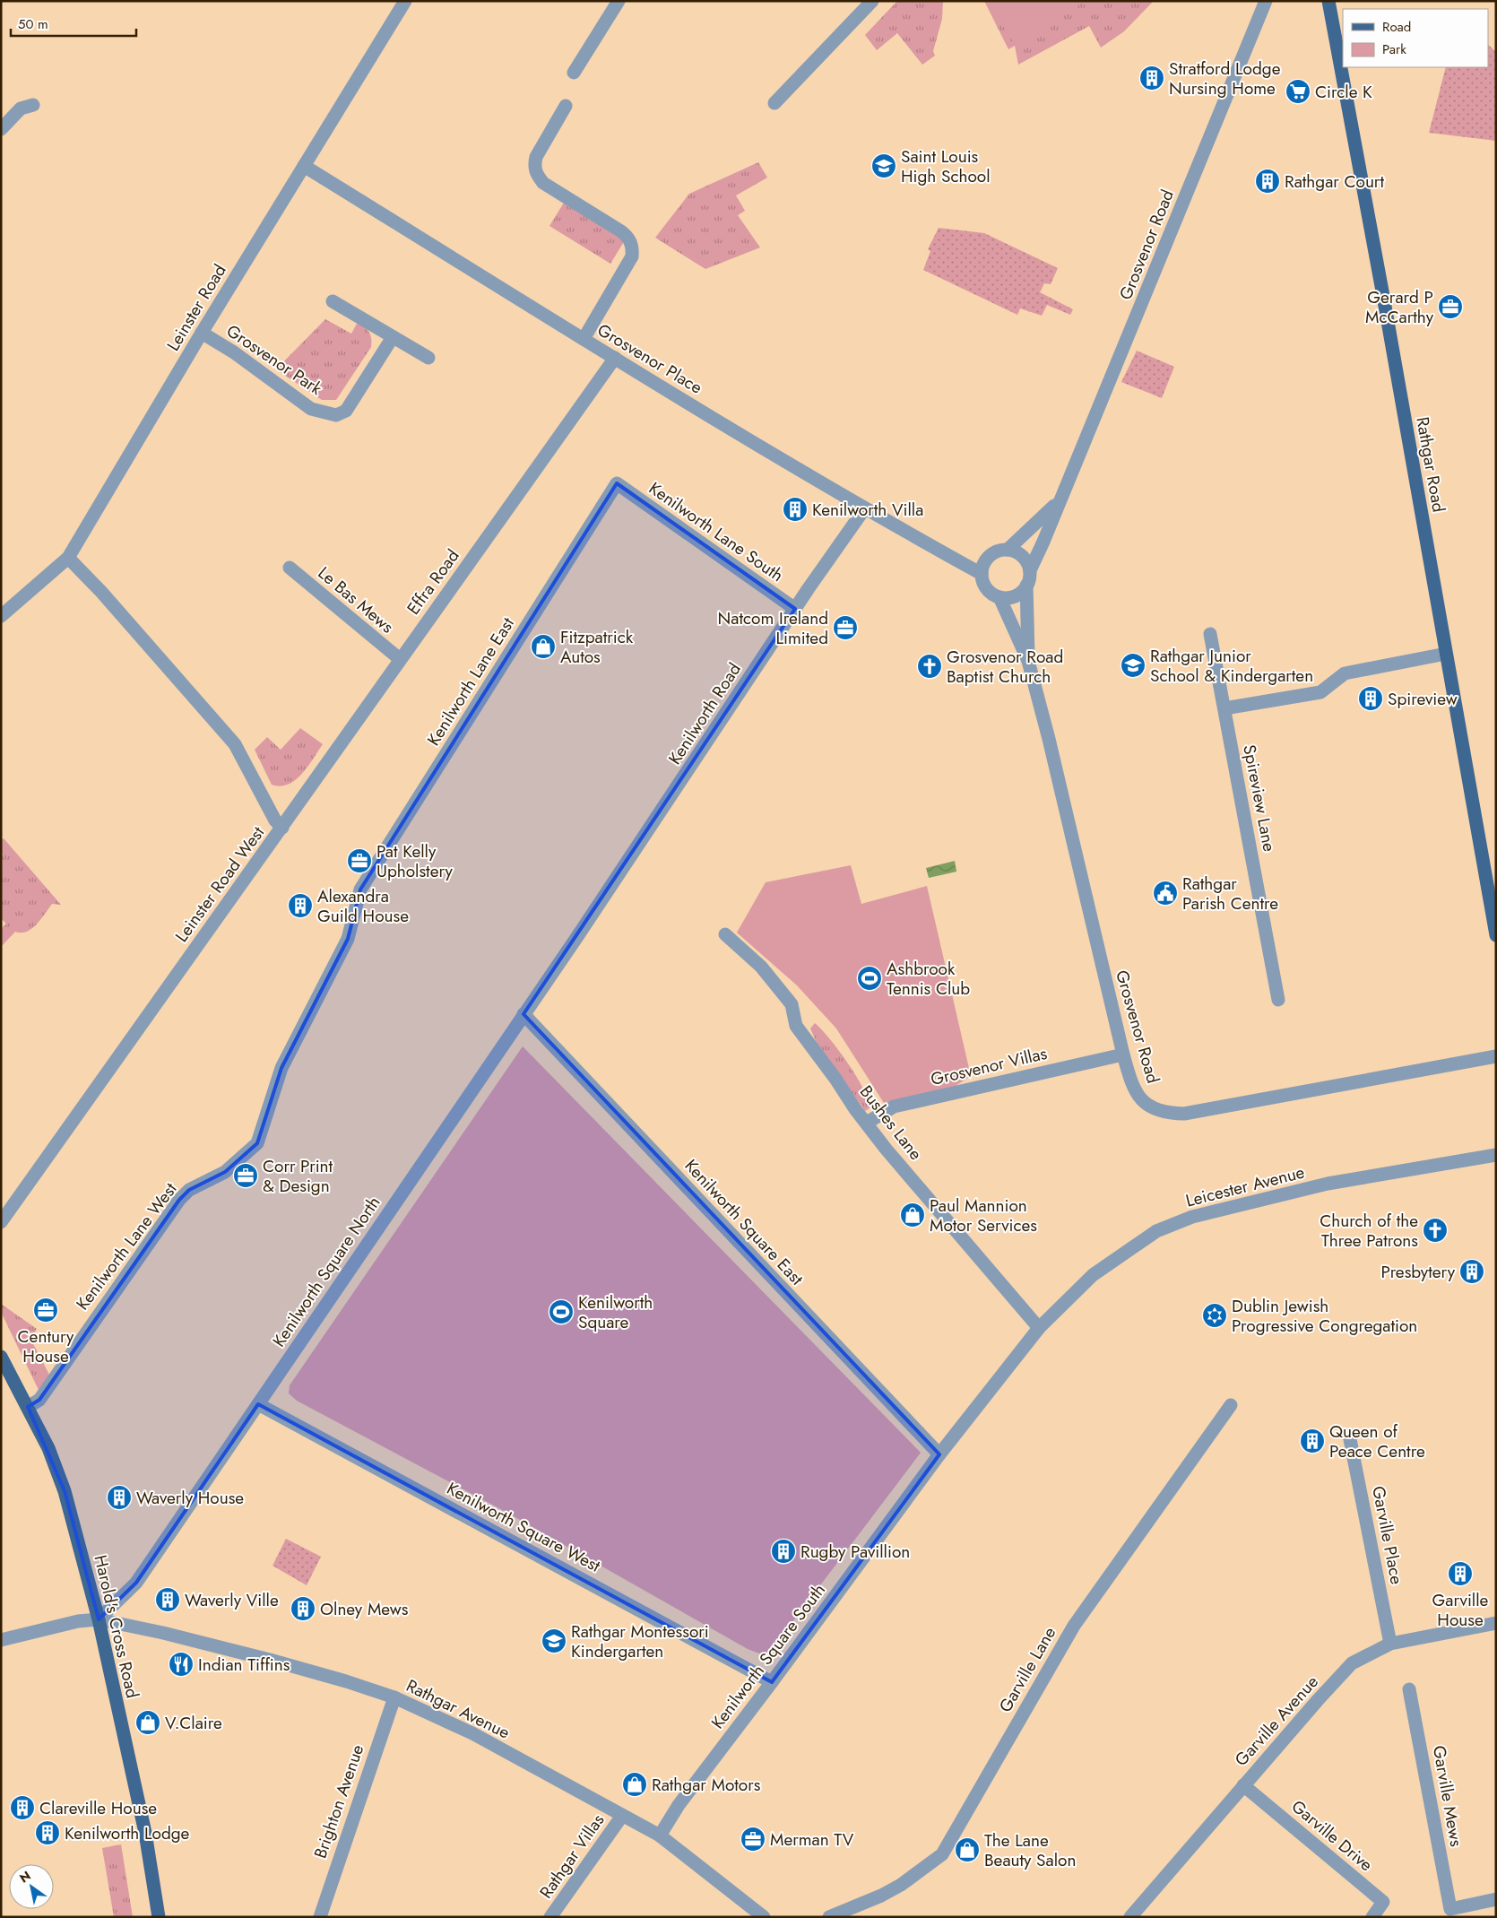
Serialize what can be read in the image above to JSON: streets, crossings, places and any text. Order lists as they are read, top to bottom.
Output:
{
  "streets": {
    "main road": ["Rathgar Road", "Harold's Cross Road"],
    "street": [
      "Grosvenor Road",
      "Leinster Road",
      "Grosvenor Place",
      "Grosvenor Park",
      "Kenilworth Lane South",
      "Effra Road",
      "Le Bas Mews",
      "Kenilworth Lane East",
      "Kenilworth Road",
      "Spireview Lane",
      "Leinster Road West",
      "Grosvenor Villas",
      "Bushes Lane",
      "Leicester Avenue",
      "Kenilworth Square East",
      "Kenilworth Lane West",
      "Kenilworth Square North",
      "Kenilworth Square West",
      "Garville Place",
      "Kenilworth Square South",
      "Garville Lane",
      "Rathgar Avenue",
      "Garville Avenue",
      "Garville Mews",
      "Brighton Avenue",
      "Garville Drive",
      "Rathgar Villas"
    ]
  },
  "crossings": [
    ["Grosvenor Road", "Grosvenor Place"],
    ["Grosvenor Road", "Grosvenor Villas"],
    ["Leinster Road", "Grosvenor Place"],
    ["Leinster Road", "Grosvenor Park"],
    ["Leinster Road", "Leinster Road West"],
    ["Grosvenor Place", "Effra Road"],
    ["Grosvenor Place", "Kenilworth Road"],
    ["Kenilworth Lane South", "Kenilworth Lane East"],
    ["Kenilworth Lane South", "Kenilworth Road"],
    ["Effra Road", "Le Bas Mews"],
    ["Effra Road", "Leinster Road West"],
    ["Kenilworth Lane East", "Kenilworth Lane West"],
    ["Kenilworth Road", "Kenilworth Square North"],
    ["Grosvenor Villas", "Bushes Lane"],
    ["Bushes Lane", "Leicester Avenue"],
    ["Bushes Lane", "Kenilworth Square South"],
    ["Leicester Avenue", "Kenilworth Square South"],
    ["Kenilworth Square East", "Kenilworth Square North"],
    ["Kenilworth Square East", "Kenilworth Square South"],
    ["Kenilworth Lane West", "Harold's Cross Road"],
    ["Kenilworth Square North", "Kenilworth Square West"],
    ["Kenilworth Square North", "Harold's Cross Road"],
    ["Kenilworth Square North", "Rathgar Avenue"],
    ["Kenilworth Square West", "Kenilworth Square South"],
    ["Garville Place", "Garville Avenue"],
    ["Harold's Cross Road", "Rathgar Avenue"],
    ["Kenilworth Square South", "Rathgar Avenue"],
    ["Rathgar Avenue", "Brighton Avenue"],
    ["Rathgar Avenue", "Rathgar Villas"],
    ["Garville Avenue", "Garville Drive"]
  ],
  "places": {
    "building": [
      "Stratford Lodge Nursing Home",
      "Rathgar Court",
      "Kenilworth Villa",
      "Spireview",
      "Alexandra Guild House",
      "Presbytery",
      "Queen of Peace Centre",
      "Waverly House",
      "Rugby Pavillion",
      "Garville House",
      "Waverly Ville",
      "Olney Mews",
      "Clareville House",
      "Kenilworth Lodge"
    ],
    "supermarket": ["Circle K"],
    "school or university": ["Saint Louis High School", "Rathgar Junior School & Kindergarten", "Rathgar Montessori Kindergarten"],
    "office": [
      "Gerard P McCarthy",
      "Natcom Ireland Limited",
      "Pat Kelly Upholstery",
      "Corr Print & Design",
      "Century House",
      "Merman TV"
    ],
    "shop": [
      "Fitzpatrick Autos",
      "Paul Mannion Motor Services",
      "V.Claire",
      "Rathgar Motors",
      "The Lane Beauty Salon"
    ],
    "church": ["Grosvenor Road Baptist Church", "Church of the Three Patrons"],
    "public building": ["Rathgar Parish Centre"],
    "sports": ["Ashbrook Tennis Club", "Kenilworth Square"],
    "synagogue": ["Dublin Jewish Progressive Congregation"],
    "restaurant": ["Indian Tiffins"]
  },
  "legend": ["Road", "Park"],
  "scale_bar": "50 m",
  "north": "top left"
}
